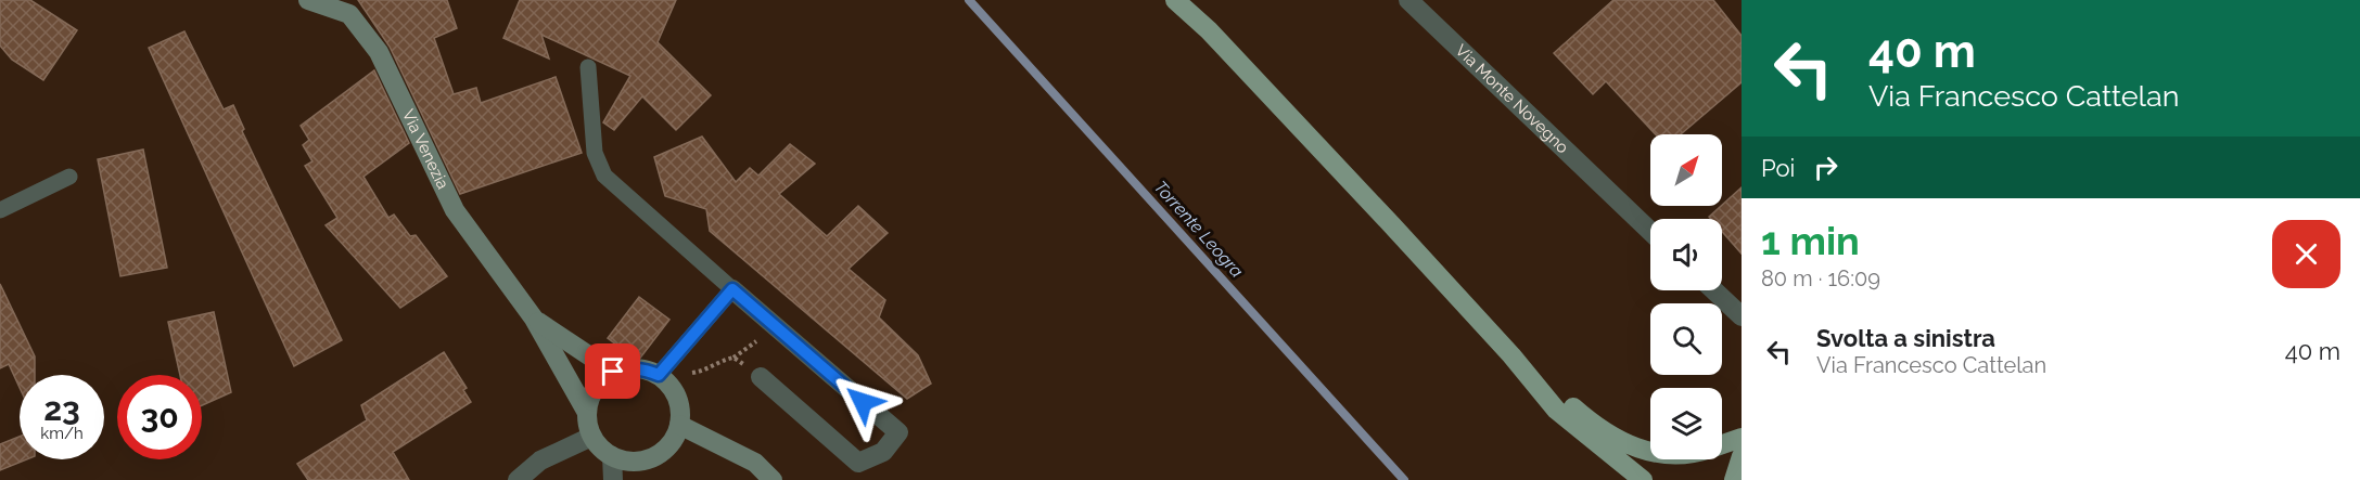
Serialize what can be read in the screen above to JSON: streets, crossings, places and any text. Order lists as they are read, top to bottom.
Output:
{
  "streets": {
    "street": ["Via Monte Novegno", "Via Venezia"]
  },
  "water": ["Torrente Leogra"],
  "north": "top right",
  "page": {
    "turn": ["40 m", "Via Francesco Cattelan"],
    "then": "Poi",
    "heading": ["1 min", "80 m · 16:09"],
    "list": [
      {
        "name": "Svolta a sinistra",
        "note": "Via Francesco Cattelan",
        "value": "40 m"
      }
    ],
    "speed": "23 km/h",
    "limit": "30"
  }
}
